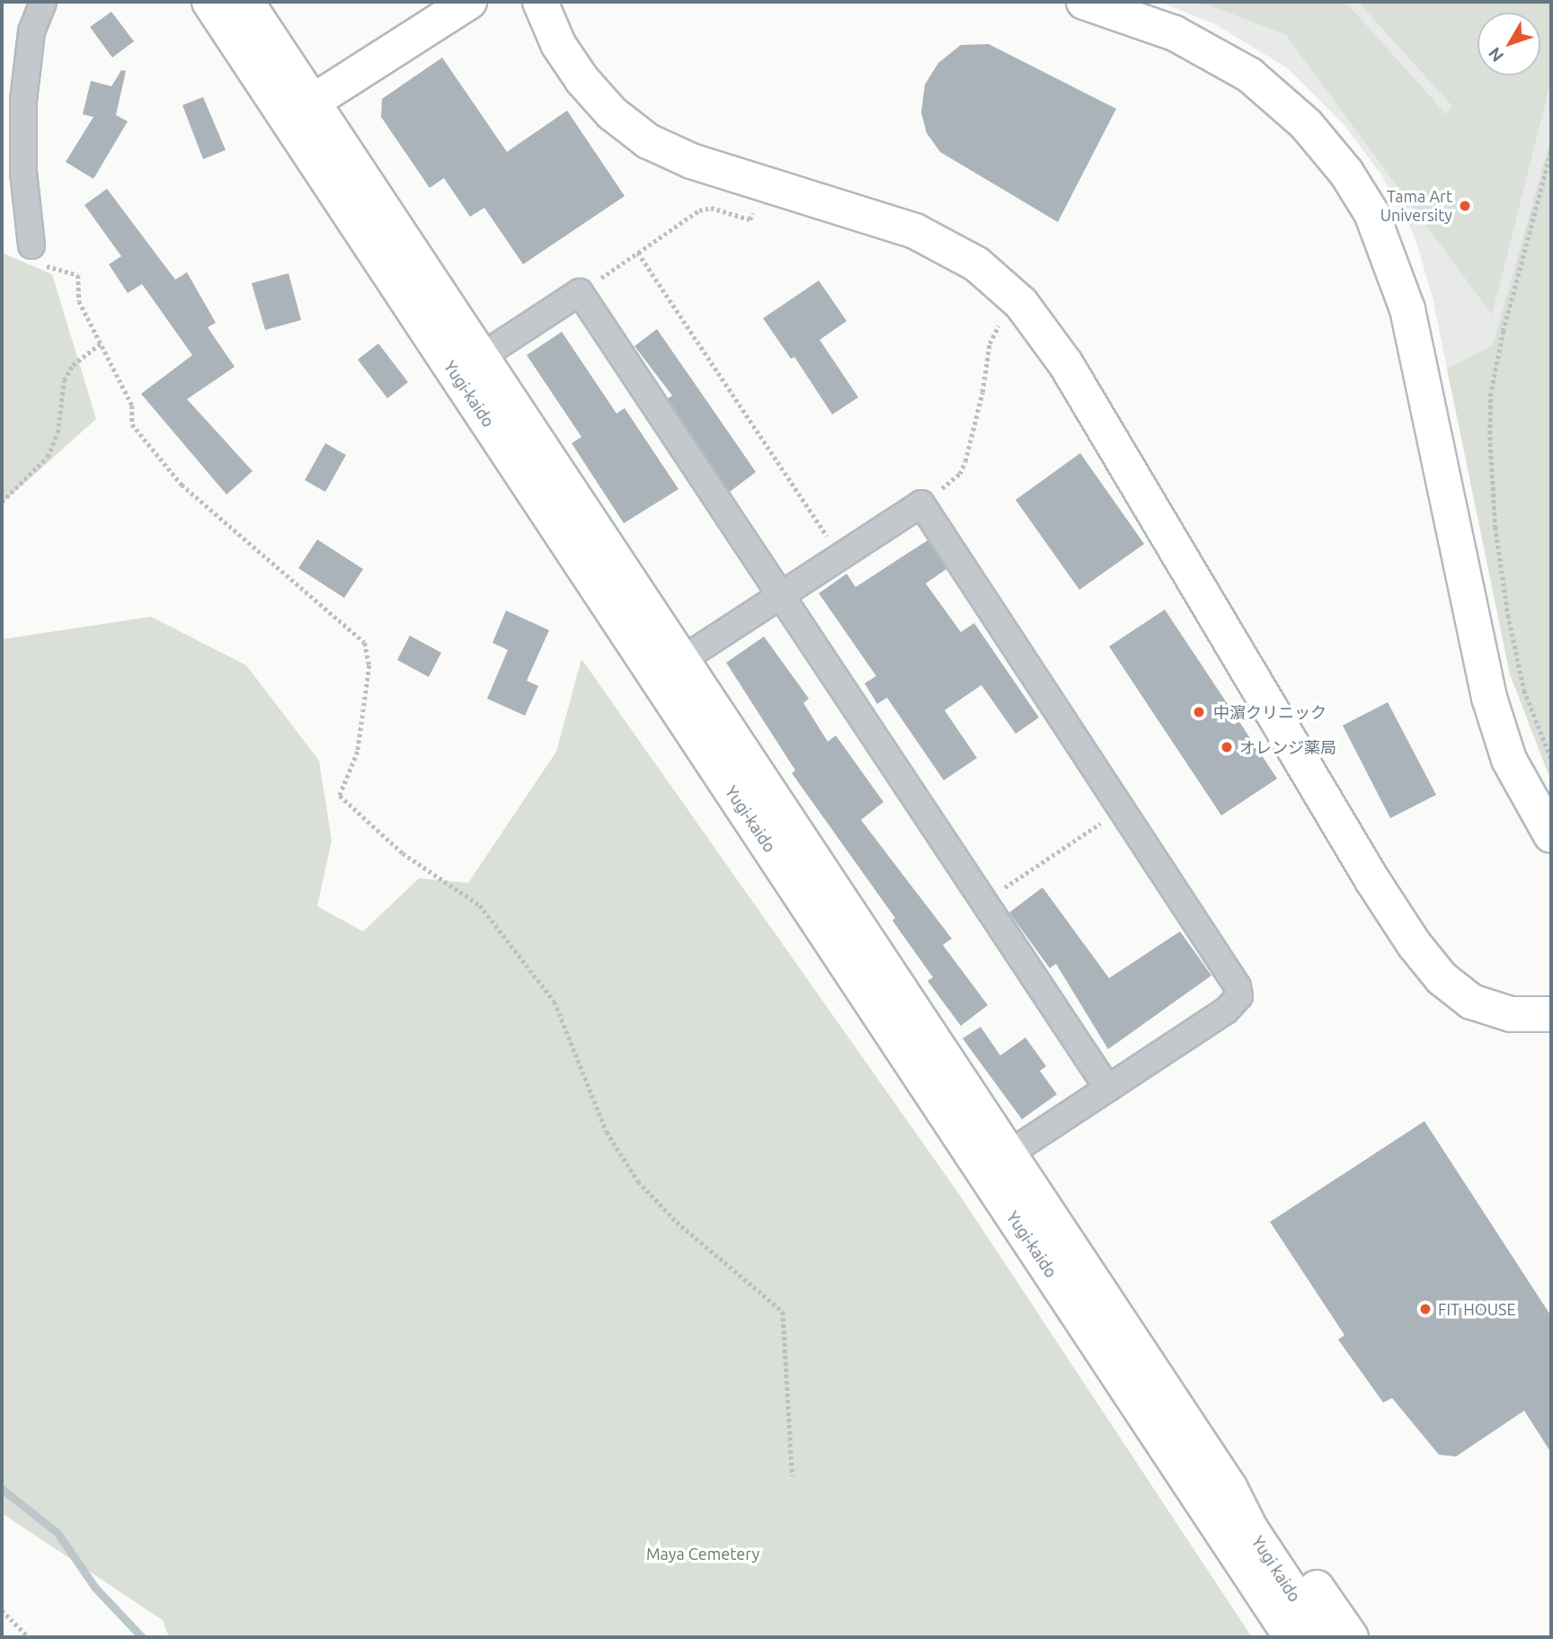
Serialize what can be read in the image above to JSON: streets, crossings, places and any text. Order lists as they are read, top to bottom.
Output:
{
  "streets": {
    "main road": ["Yugi-kaido", "Yugi kaido"]
  },
  "crossings": [
    ["Yugi-kaido", "Yugi kaido"]
  ],
  "parks": ["Maya Cemetery"],
  "places": [
    "Tama Art University",
    "中濵クリニック",
    "オレンジ薬局",
    "FIT HOUSE"
  ],
  "north": "bottom left"
}
